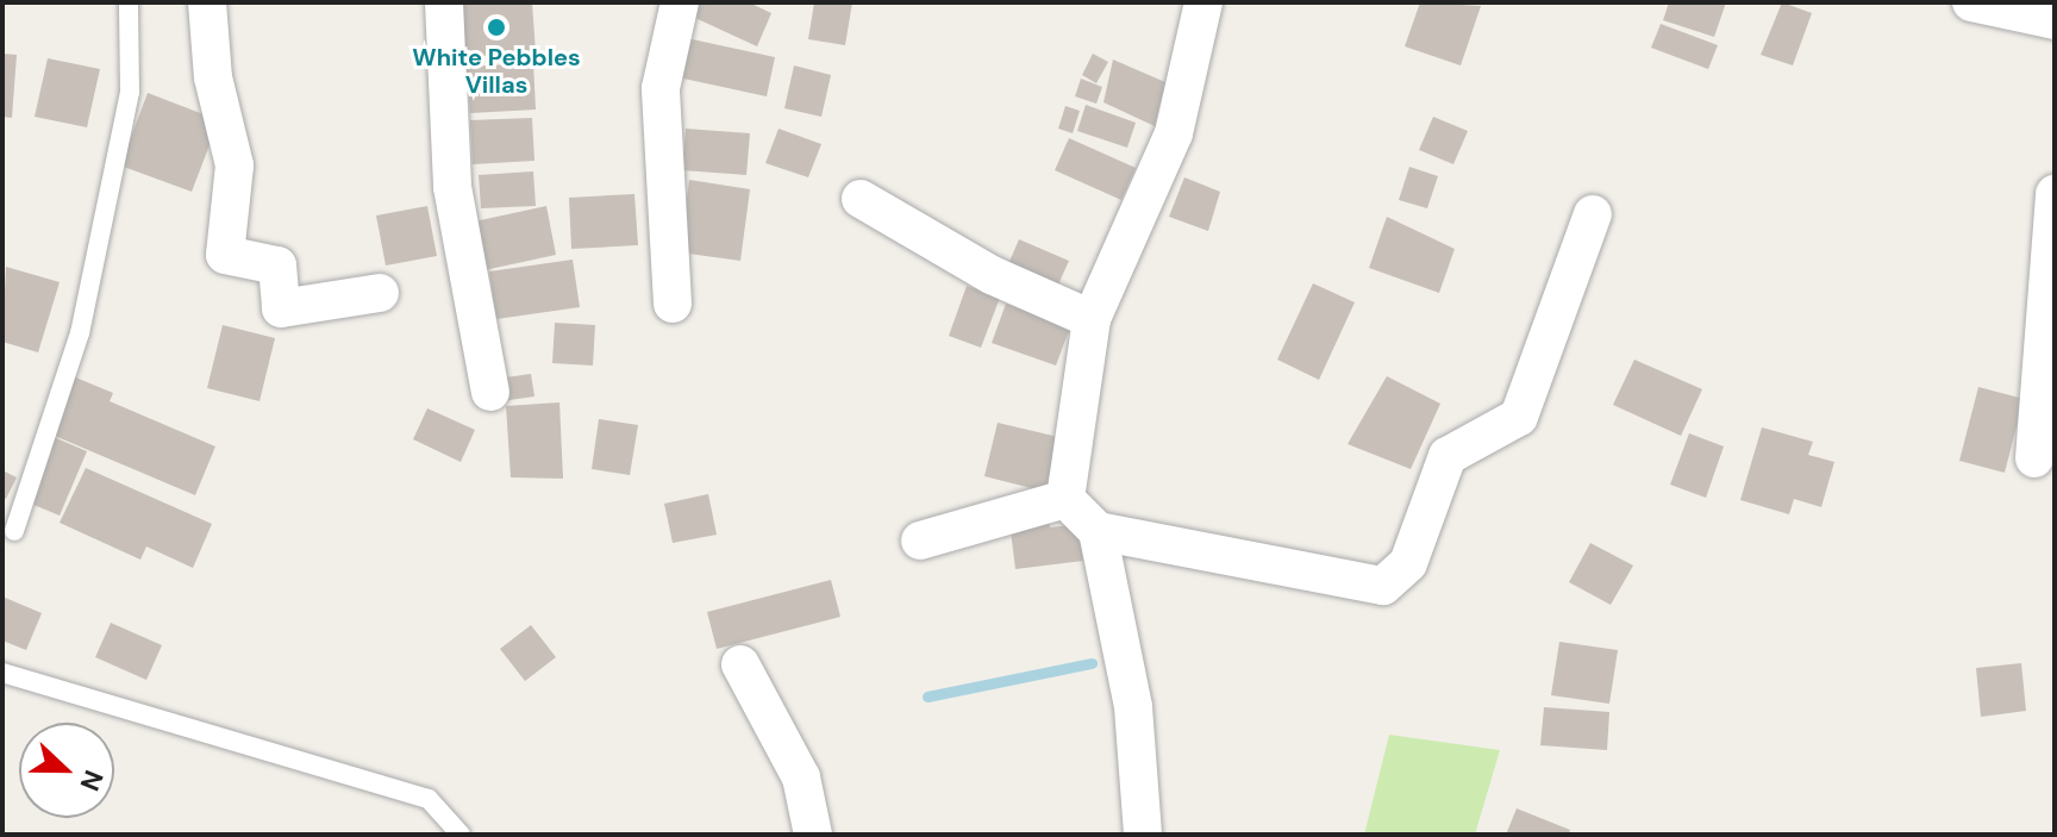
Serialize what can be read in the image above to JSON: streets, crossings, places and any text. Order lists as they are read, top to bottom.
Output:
{
  "places": ["White Pebbles Villas"],
  "north": "right"
}
